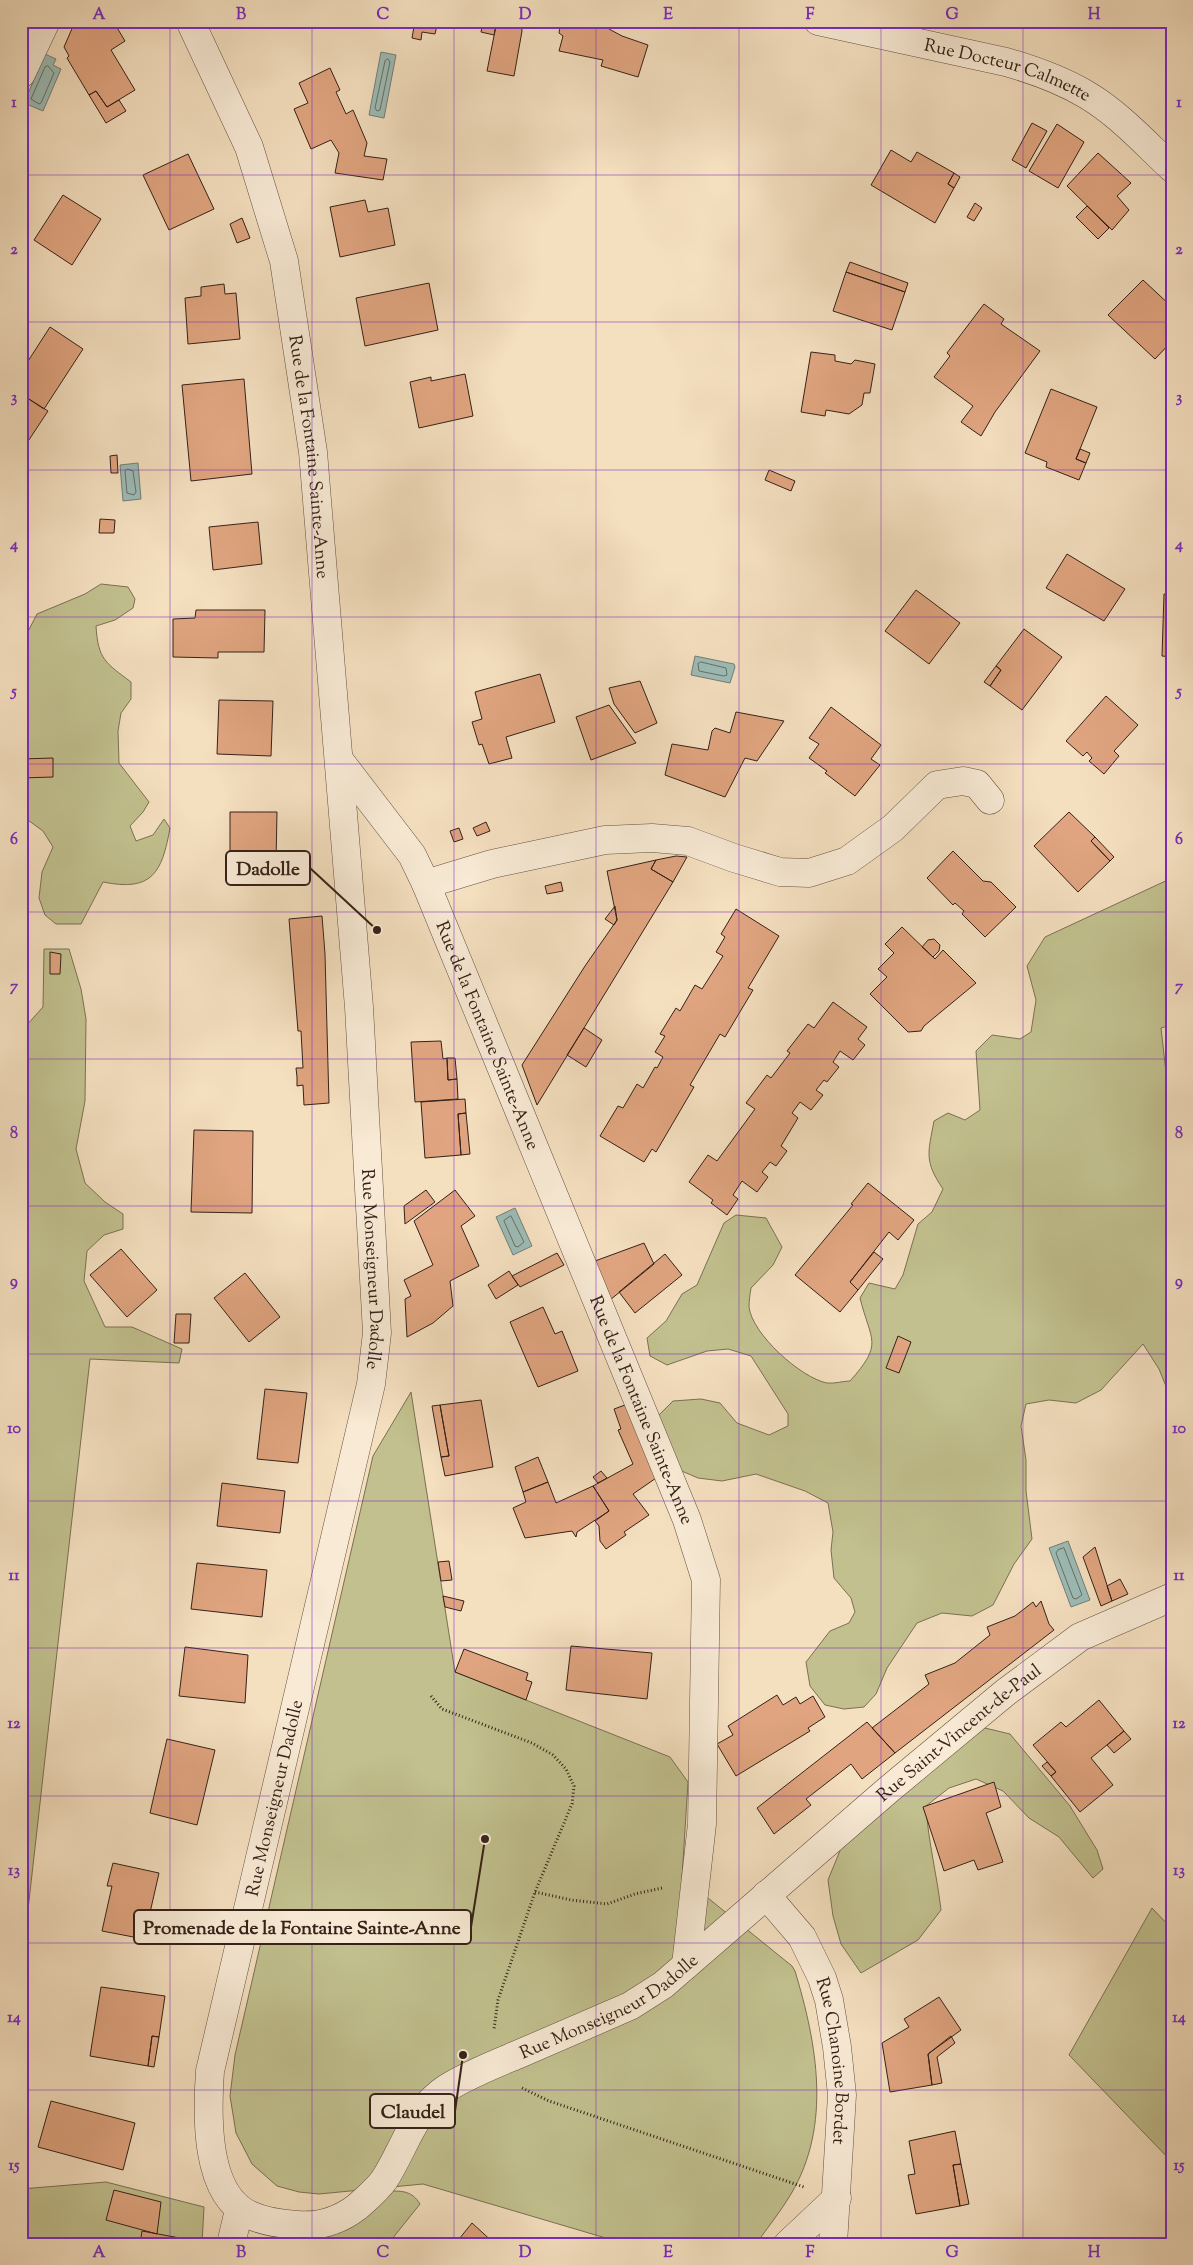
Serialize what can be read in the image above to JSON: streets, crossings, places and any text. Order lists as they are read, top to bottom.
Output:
{
  "streets": {
    "street": [
      "Rue Docteur Calmette",
      "Rue de la Fontaine Sainte-Anne",
      "Rue Monseigneur Dadolle",
      "Rue Saint-Vincent-de-Paul",
      "Rue Chanoine Bordet"
    ]
  },
  "crossings": [
    ["Rue de la Fontaine Sainte-Anne", "Rue Monseigneur Dadolle"],
    ["Rue Monseigneur Dadolle", "Rue Saint-Vincent-de-Paul"],
    ["Rue Monseigneur Dadolle", "Rue Chanoine Bordet"],
    ["Rue Saint-Vincent-de-Paul", "Rue Chanoine Bordet"]
  ],
  "places": ["Dadolle", "Promenade de la Fontaine Sainte-Anne", "Claudel"],
  "grid": {
    "columns": [
      "A",
      "B",
      "C",
      "D",
      "E",
      "F",
      "G",
      "H"
    ],
    "rows": [
      "1",
      "2",
      "3",
      "4",
      "5",
      "6",
      "7",
      "8",
      "9",
      "10",
      "11",
      "12",
      "13",
      "14",
      "15"
    ]
  }
}
